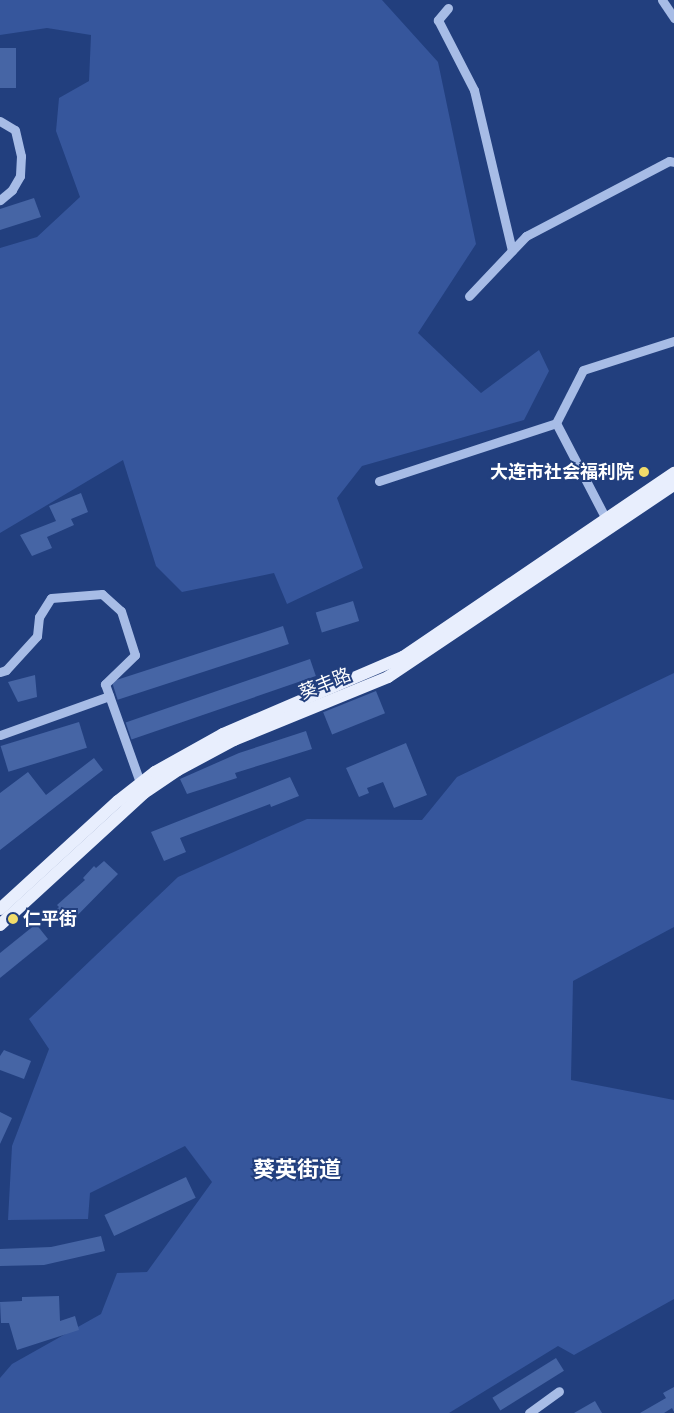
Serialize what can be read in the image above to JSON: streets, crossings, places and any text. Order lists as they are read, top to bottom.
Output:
{
  "streets": {
    "main road": ["葵丰路"]
  },
  "districts": ["葵英街道"],
  "places": ["大连市社会福利院", "仁平街"]
}
